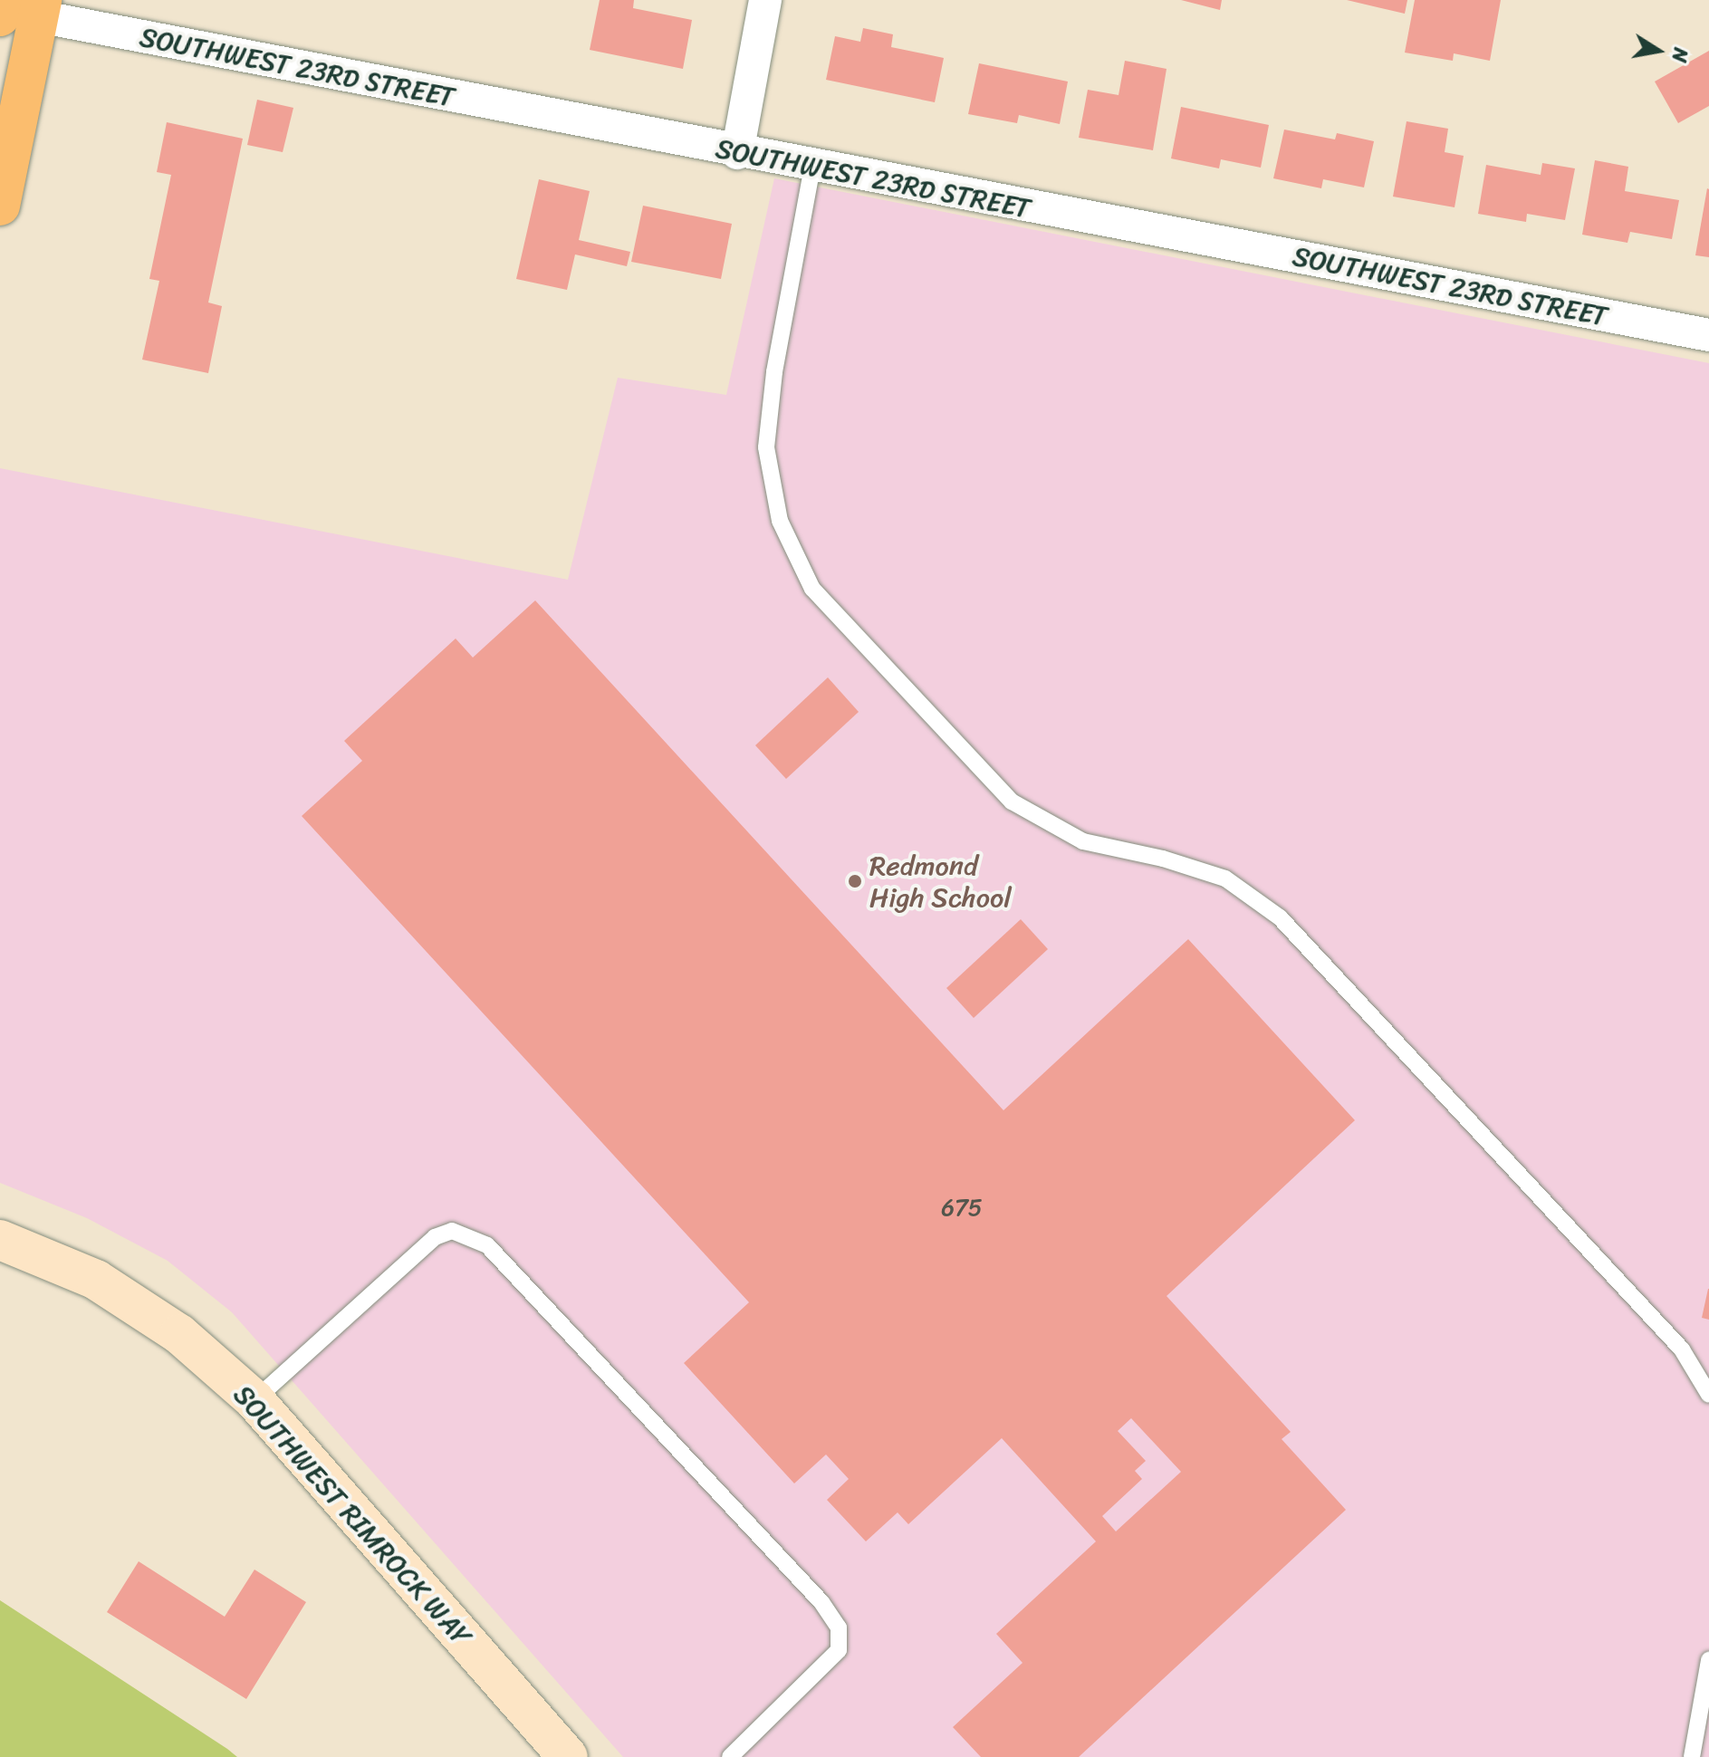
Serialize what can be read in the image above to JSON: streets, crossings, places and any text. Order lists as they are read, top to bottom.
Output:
{
  "streets": {
    "main road": ["SOUTHWEST RIMROCK WAY"],
    "street": ["SOUTHWEST 23RD STREET"]
  },
  "places": ["Redmond High School"],
  "house_numbers": ["675"],
  "north": "right"
}
